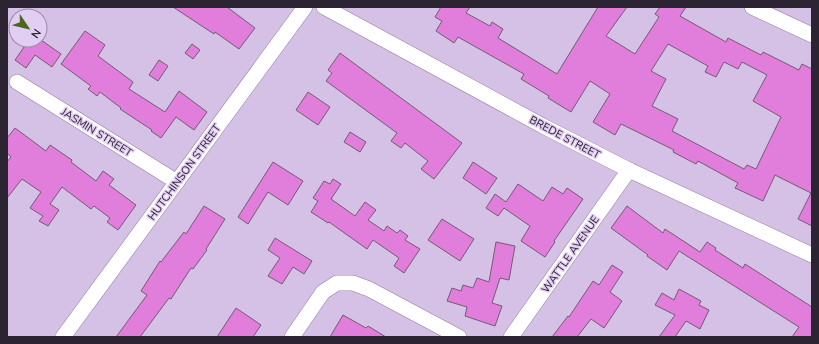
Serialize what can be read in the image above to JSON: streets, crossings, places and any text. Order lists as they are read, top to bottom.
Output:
{
  "streets": {
    "street": [
      "JASMIN STREET",
      "BREDE STREET",
      "HUTCHINSON STREET",
      "WATTLE AVENUE"
    ]
  },
  "crossings": [
    ["JASMIN STREET", "HUTCHINSON STREET"],
    ["BREDE STREET", "WATTLE AVENUE"]
  ],
  "north": "bottom right"
}
